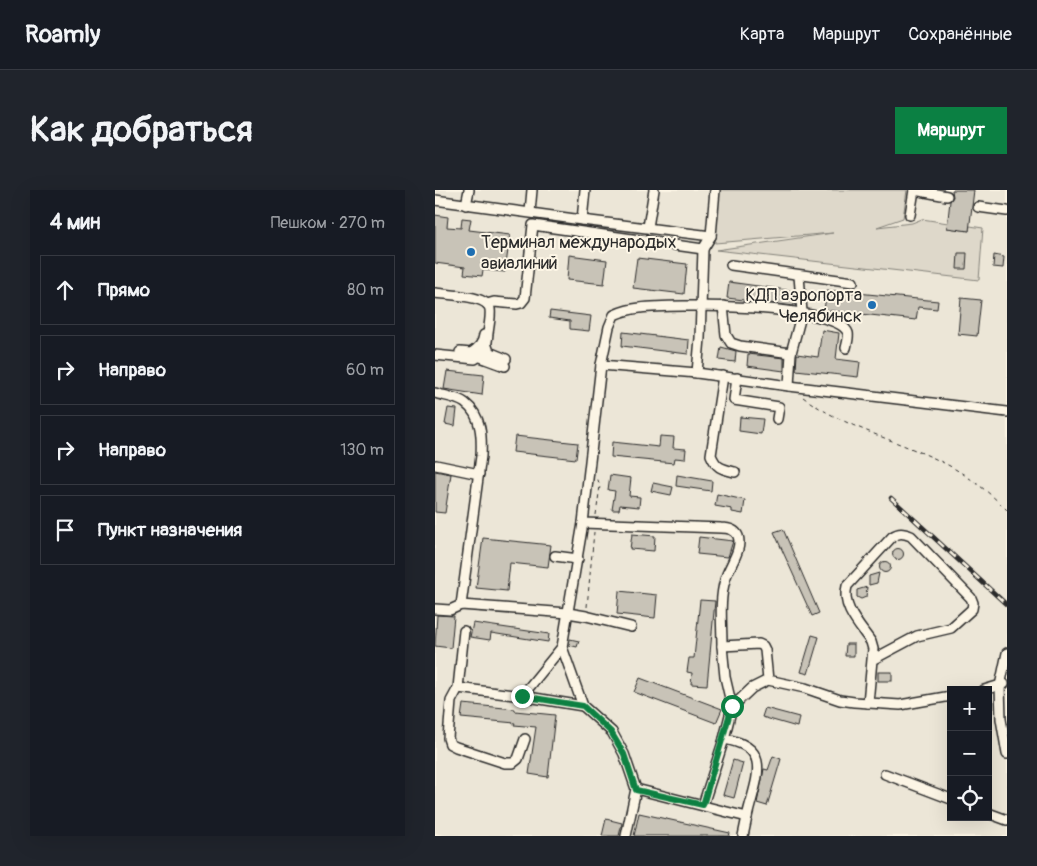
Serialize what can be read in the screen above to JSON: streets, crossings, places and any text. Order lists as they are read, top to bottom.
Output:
{
  "places": ["Терминал международых авиалиний", "КДП аэропорта Челябинск"],
  "page": {
    "header": "Roamly",
    "nav": ["Карта", "Маршрут", "Сохранённые"],
    "buttons": "Маршрут",
    "title": "Как добраться",
    "heading": ["4 мин", "Пешком · 270 m"],
    "list": [
      ["Прямо", "80 m"],
      ["Направо", "60 m"],
      ["Направо", "130 m"],
      "Пункт назначения"
    ],
    "map_buttons": ["+", "−"]
  }
}
